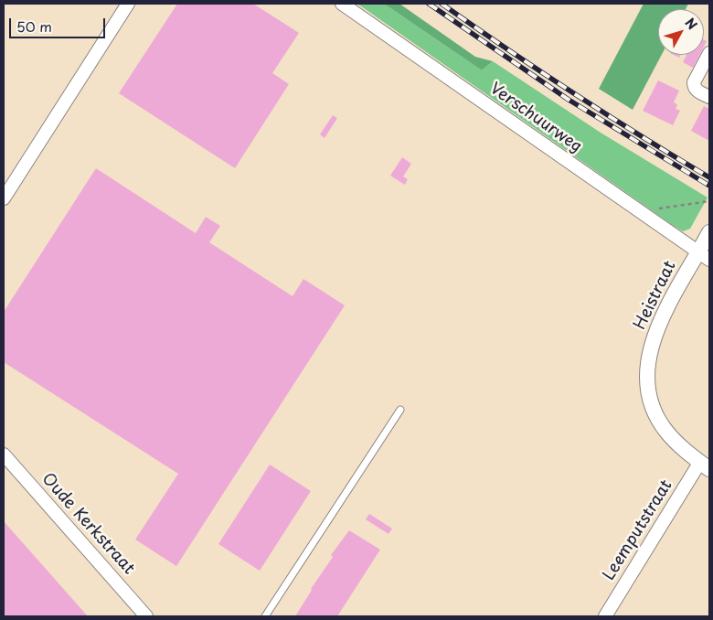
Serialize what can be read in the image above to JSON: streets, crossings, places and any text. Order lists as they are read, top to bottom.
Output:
{
  "streets": {
    "street": [
      "Verschuurweg",
      "Heistraat",
      "Oude Kerkstraat",
      "Leemputstraat"
    ]
  },
  "crossings": [
    ["Verschuurweg", "Heistraat"],
    ["Heistraat", "Leemputstraat"]
  ],
  "scale_bar": "50 m",
  "north": "top right"
}
